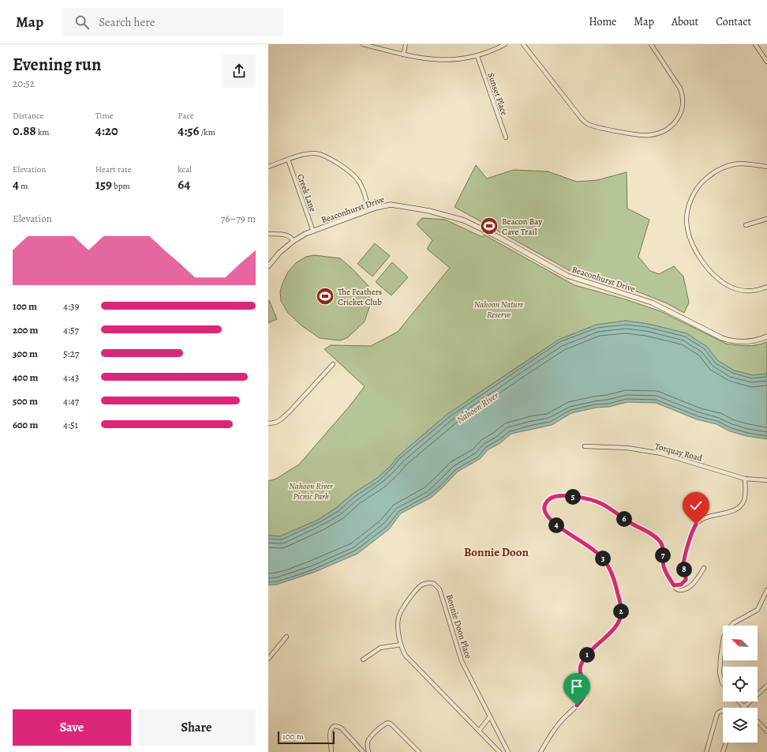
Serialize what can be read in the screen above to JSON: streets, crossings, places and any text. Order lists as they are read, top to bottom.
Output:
{
  "streets": {
    "street": [
      "Sunset Place",
      "Creek Lane",
      "Beaconhurst Drive",
      "Torquay Road",
      "Bonnie Doon Place"
    ]
  },
  "crossings": [
    ["Creek Lane", "Beaconhurst Drive"]
  ],
  "districts": ["Bonnie Doon"],
  "water": ["Nahoon River"],
  "parks": ["Nahoon Nature Reserve", "Nahoon River Picnic Park"],
  "places": {
    "sports": ["Beacon Bay Cave Trail", "The Feathers Cricket Club"]
  },
  "scale_bar": "100 m",
  "north": "top left",
  "page": {
    "header": "Map",
    "search": "Search here",
    "nav": [
      "Home",
      "Map",
      "About",
      "Contact"
    ],
    "heading": ["Evening run", "20:52"],
    "stats": [
      ["Distance", "0.88 km"],
      ["Time", "4:20"],
      ["Pace", "4:56 /km"],
      ["Elevation", "4 m"],
      ["Heart rate", "159 bpm"],
      ["kcal", "64"]
    ],
    "chart": ["Elevation", "76–79 m"],
    "list": [
      {
        "name": "100 m",
        "note": "4:39"
      },
      {
        "name": "200 m",
        "note": "4:57"
      },
      {
        "name": "300 m",
        "note": "5:27"
      },
      {
        "name": "400 m",
        "note": "4:43"
      },
      {
        "name": "500 m",
        "note": "4:47"
      },
      {
        "name": "600 m",
        "note": "4:51"
      }
    ],
    "pins": [
      "5",
      "6",
      "4",
      "7",
      "3",
      "8",
      "2",
      "1"
    ],
    "buttons": ["Save", "Share"],
    "scale": "100 m"
  }
}
